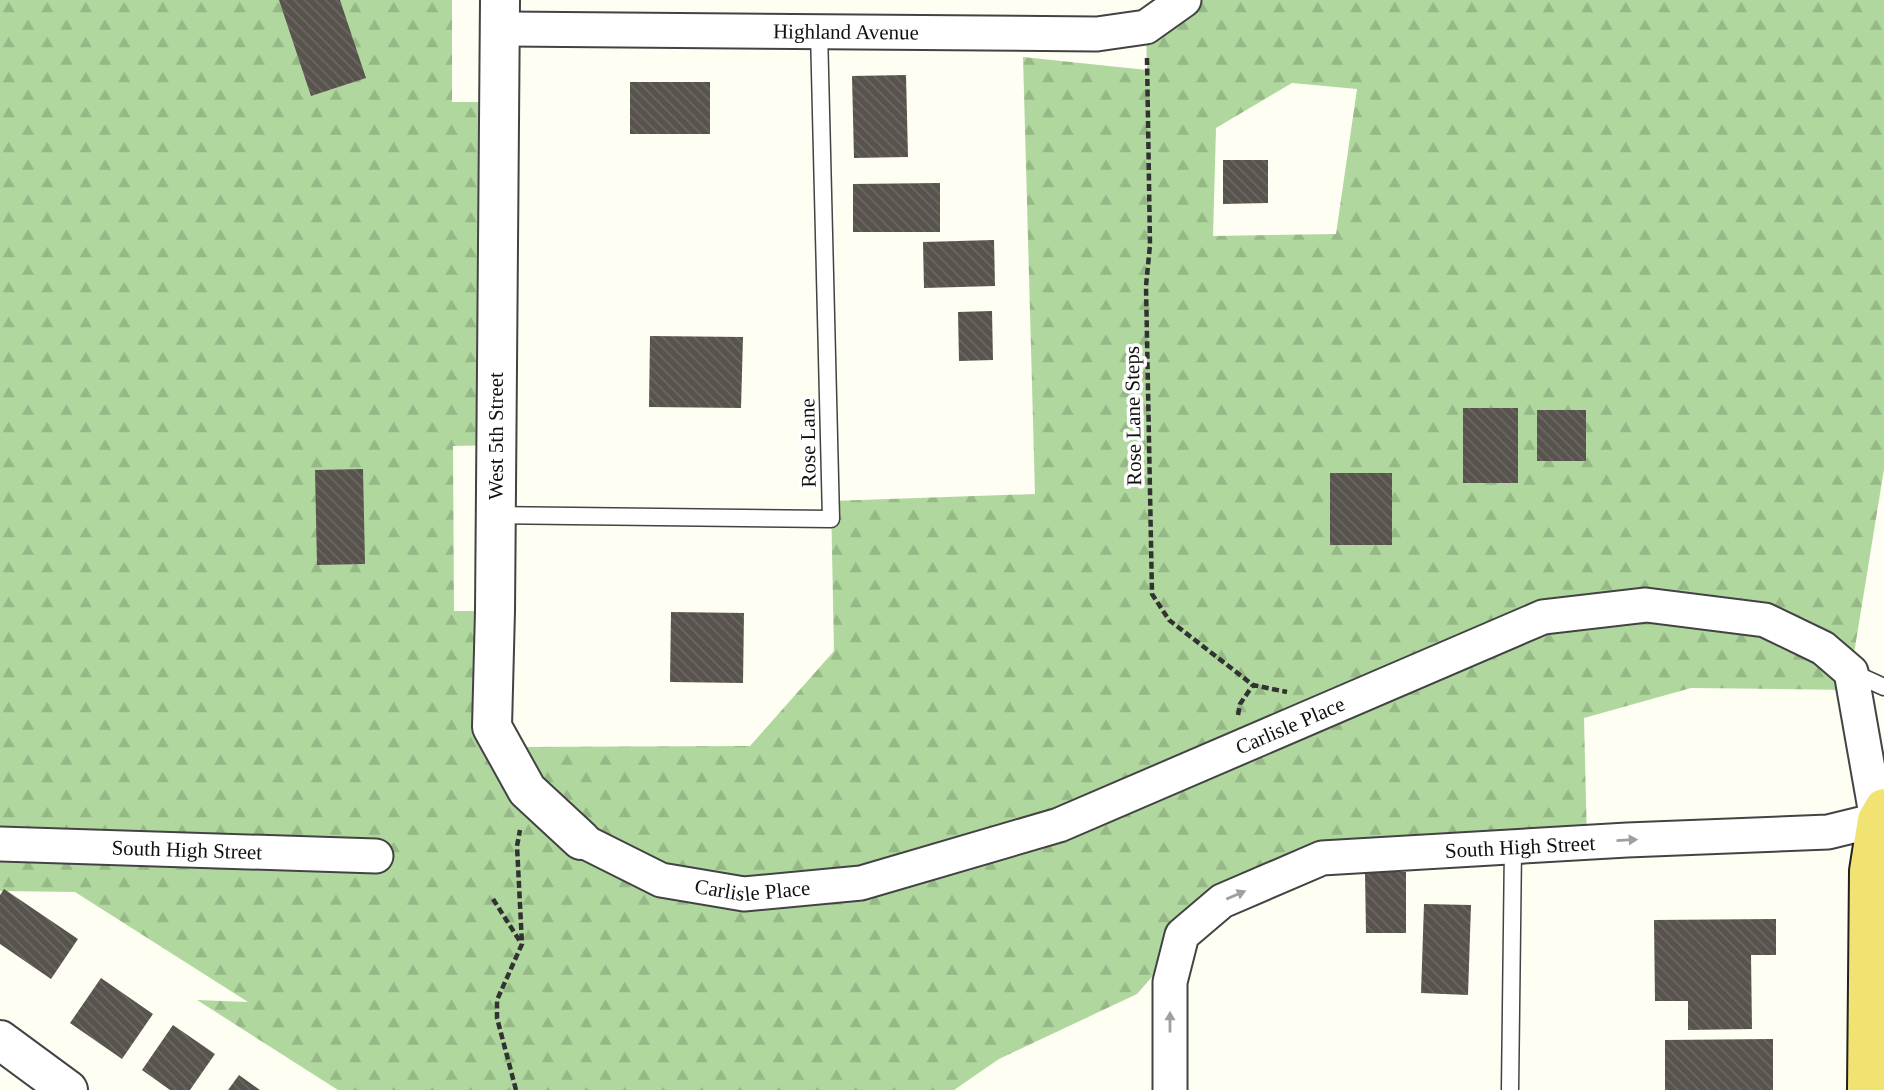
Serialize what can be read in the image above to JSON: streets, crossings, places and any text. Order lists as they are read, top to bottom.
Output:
{
  "streets": {
    "street": [
      "Highland Avenue",
      "West 5th Street",
      "Carlisle Place",
      "South High Street"
    ],
    "lane": ["Rose Lane"],
    "path": ["Rose Lane Steps"]
  },
  "crossings": [
    ["Highland Avenue", "Rose Lane Steps"],
    ["Highland Avenue", "West 5th Street"],
    ["Highland Avenue", "Rose Lane"],
    ["Rose Lane Steps", "Carlisle Place"],
    ["West 5th Street", "Rose Lane"],
    ["West 5th Street", "Carlisle Place"]
  ],
  "one_way": ["South High Street"]
}
